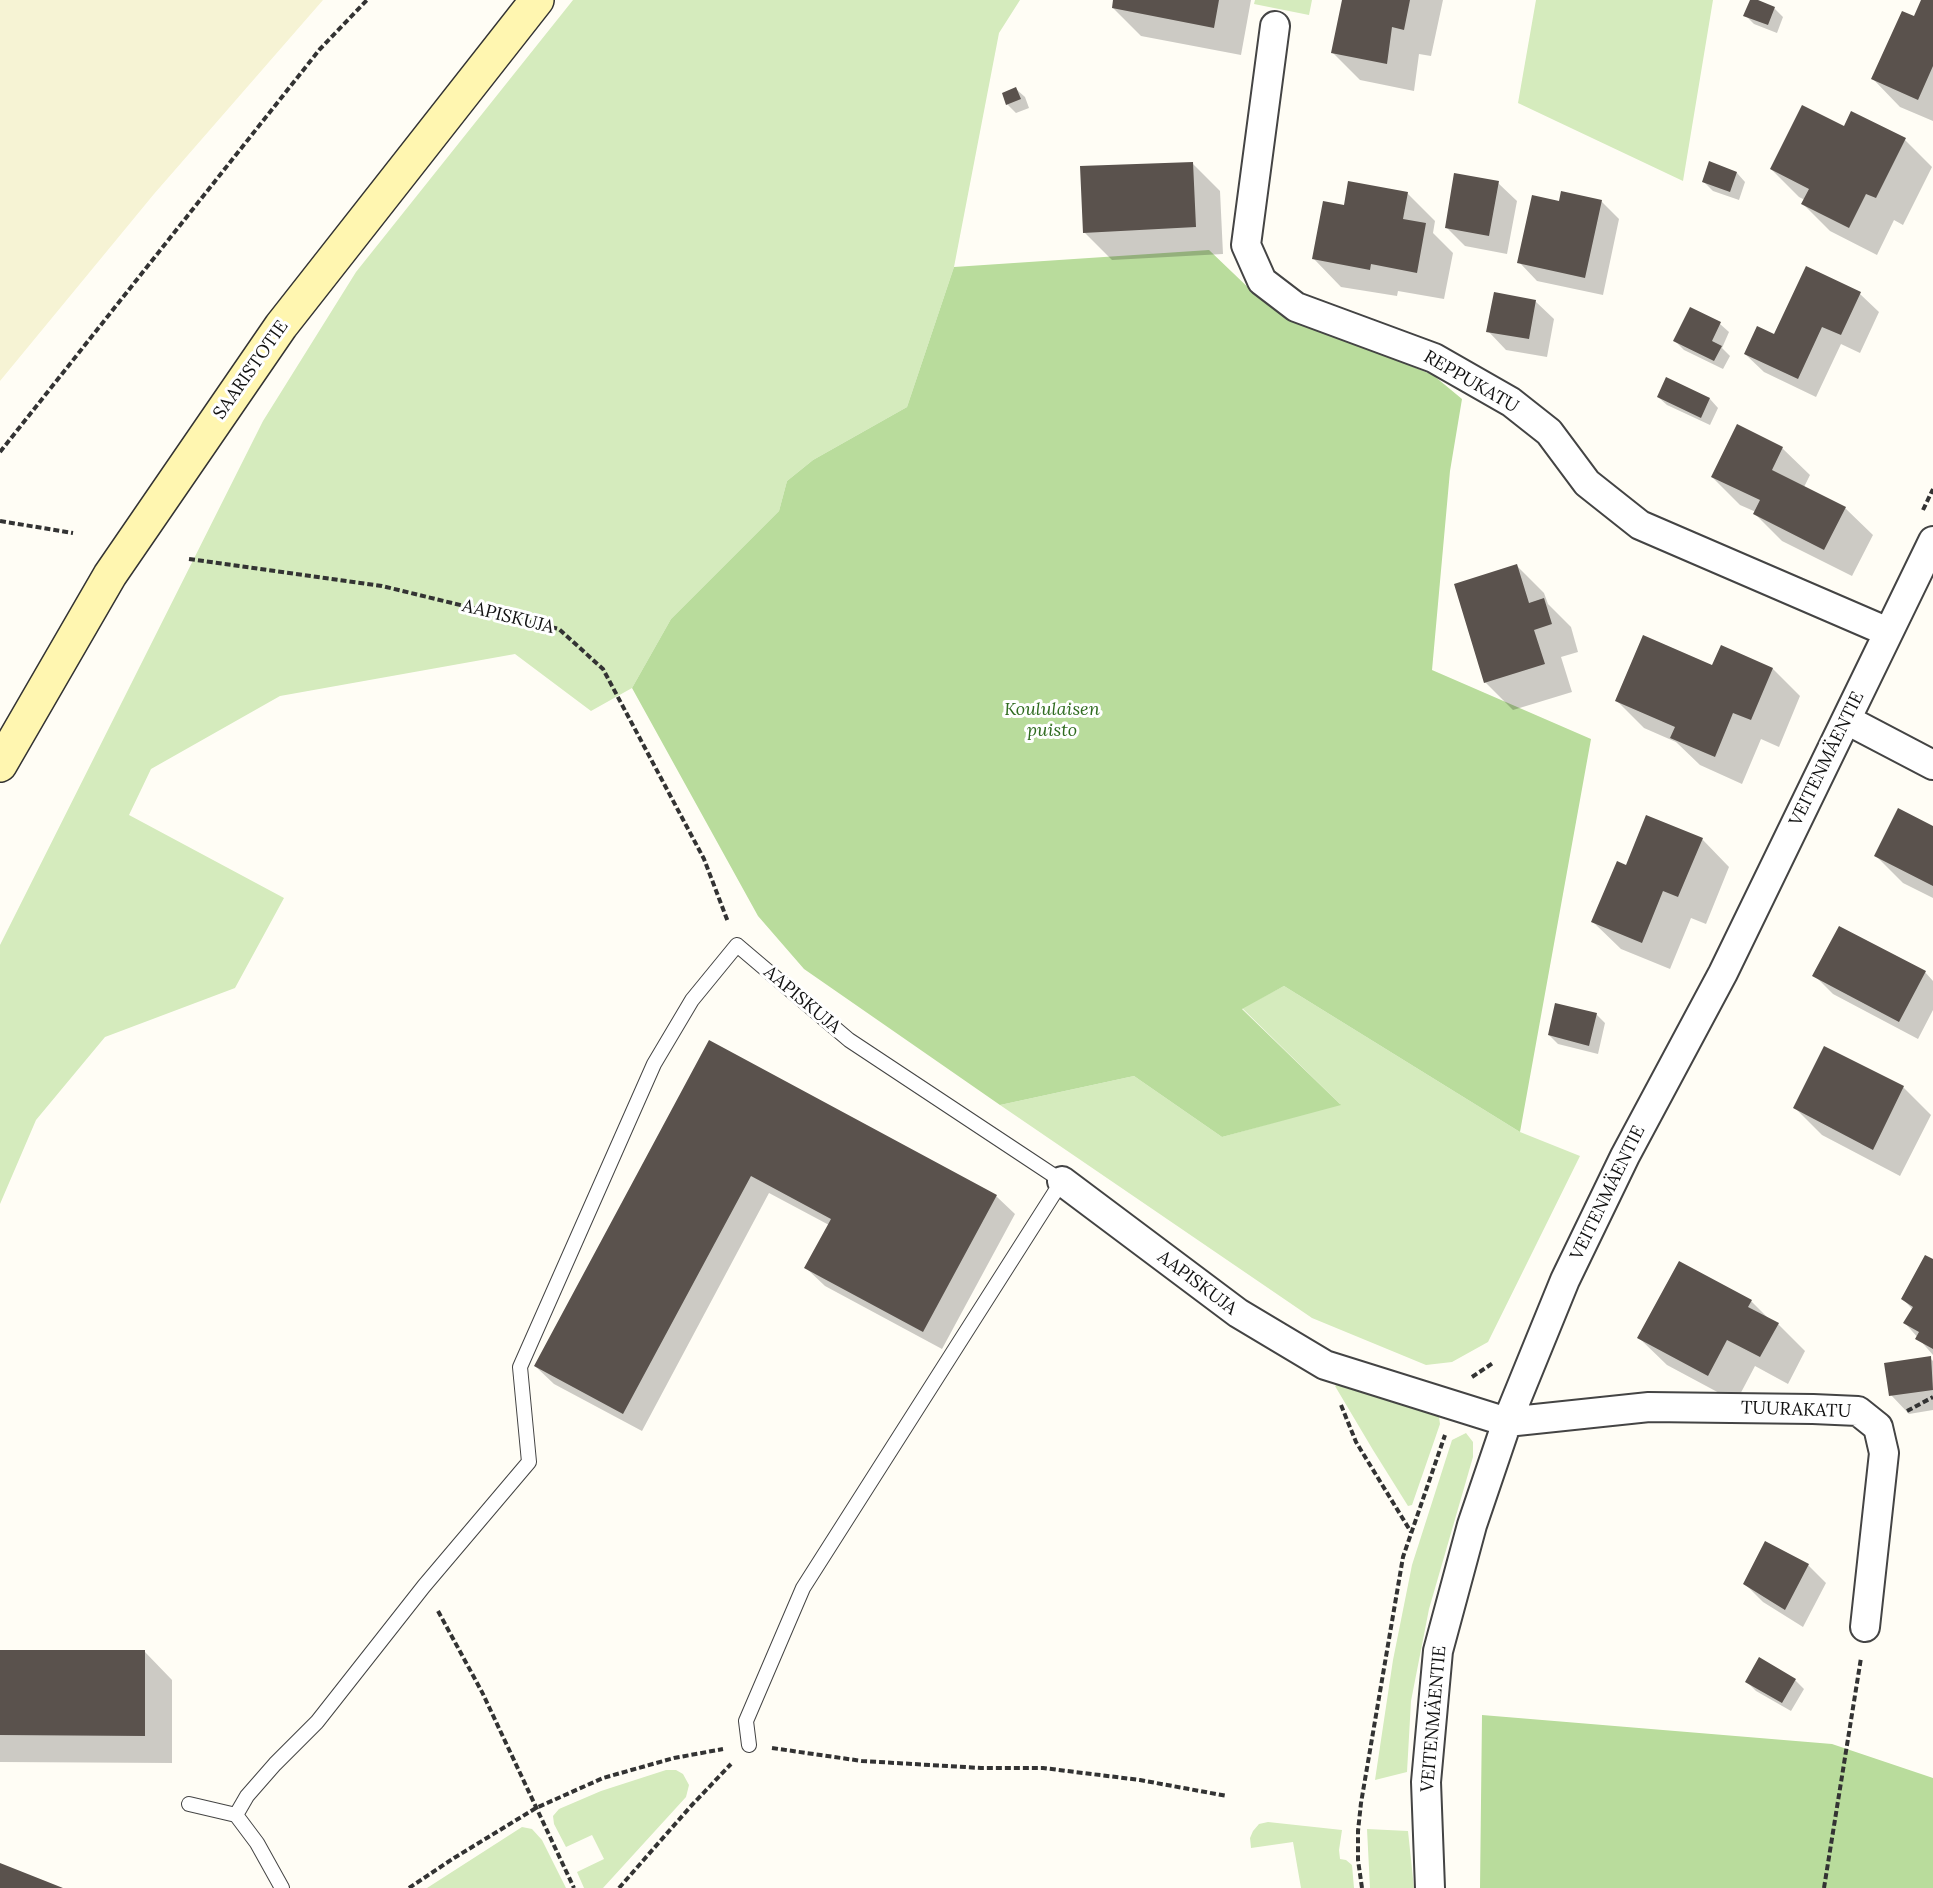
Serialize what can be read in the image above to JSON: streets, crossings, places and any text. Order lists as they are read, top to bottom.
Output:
{
  "streets": {
    "main road": ["SAARISTOTIE"],
    "street": [
      "REPPUKATU",
      "AAPISKUJA",
      "VEITENMÄENTIE",
      "TUURAKATU"
    ]
  },
  "crossings": [
    ["REPPUKATU", "VEITENMÄENTIE"],
    ["AAPISKUJA", "VEITENMÄENTIE"],
    ["AAPISKUJA", "TUURAKATU"],
    ["VEITENMÄENTIE", "TUURAKATU"]
  ],
  "parks": ["Koululaisen puisto"]
}
